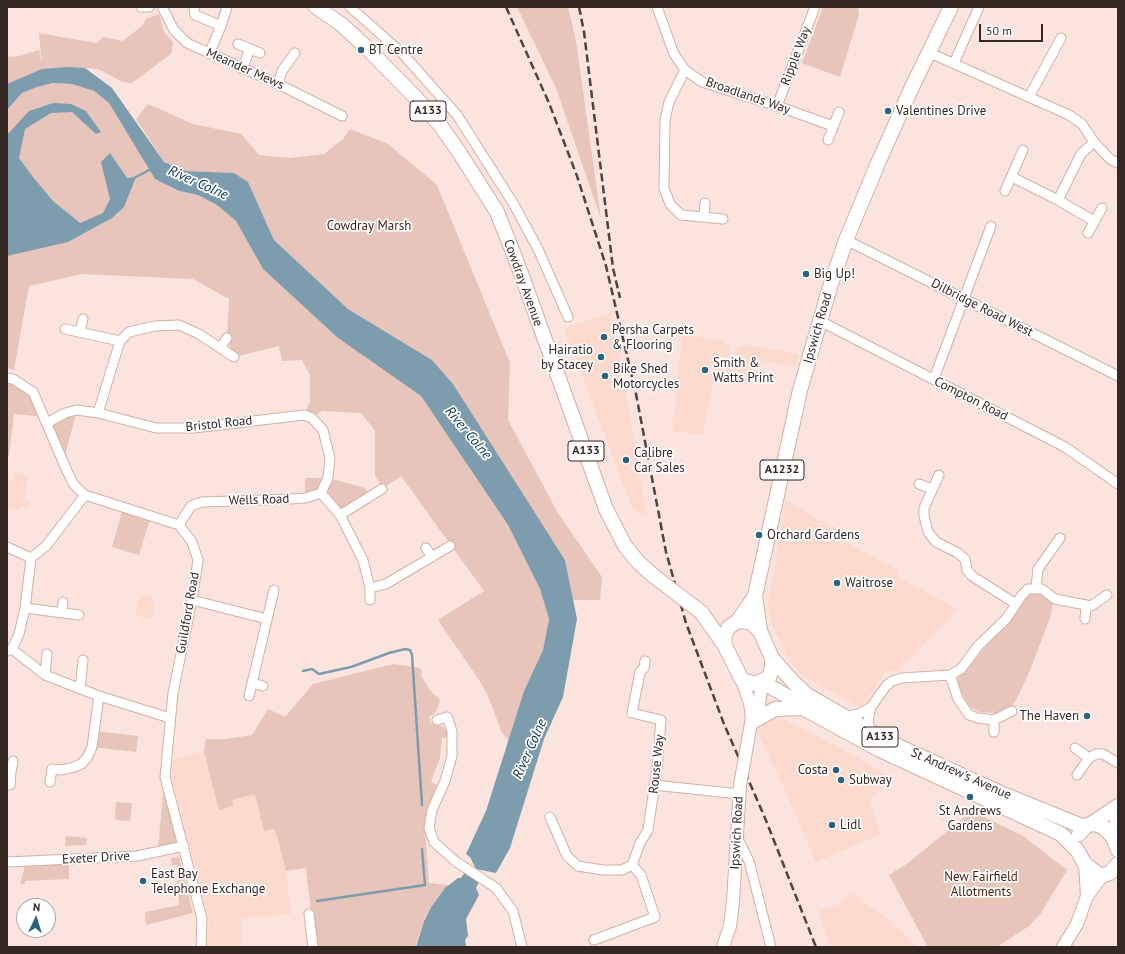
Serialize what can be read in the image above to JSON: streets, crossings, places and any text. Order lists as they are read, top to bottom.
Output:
{
  "streets": {
    "main road": [
      "A133",
      "Cowdray Avenue",
      "Ipswich Road",
      "A1232",
      "St Andrew's Avenue"
    ],
    "street": [
      "Ripple Way",
      "Meander Mews",
      "Broadlands Way",
      "Dilbridge Road West",
      "Compton Road",
      "Bristol Road",
      "Wells Road",
      "Guildford Road",
      "Rouse Way",
      "Exeter Drive"
    ]
  },
  "crossings": [
    ["Ripple Way", "Broadlands Way"],
    ["A133", "Cowdray Avenue"],
    ["A133", "Ipswich Road"],
    ["A133", "St Andrew's Avenue"],
    ["Cowdray Avenue", "Ipswich Road"],
    ["Cowdray Avenue", "St Andrew's Avenue"],
    ["Dilbridge Road West", "Ipswich Road"],
    ["Ipswich Road", "Compton Road"],
    ["Ipswich Road", "St Andrew's Avenue"],
    ["Bristol Road", "Wells Road"],
    ["Wells Road", "Guildford Road"],
    ["Guildford Road", "Exeter Drive"]
  ],
  "water": ["River Colne"],
  "parks": ["Cowdray Marsh", "New Fairfield Allotments"],
  "places": [
    "BT Centre",
    "Valentines Drive",
    "Big Up!",
    "Persha Carpets & Flooring",
    "Hairatio by Stacey",
    "Smith & Watts Print",
    "Bike Shed Motorcycles",
    "Calibre Car Sales",
    "Orchard Gardens",
    "Waitrose",
    "The Haven",
    "Costa",
    "Subway",
    "St Andrews Gardens",
    "Lidl",
    "East Bay Telephone Exchange"
  ],
  "scale_bar": "50 m",
  "north": "top"
}
